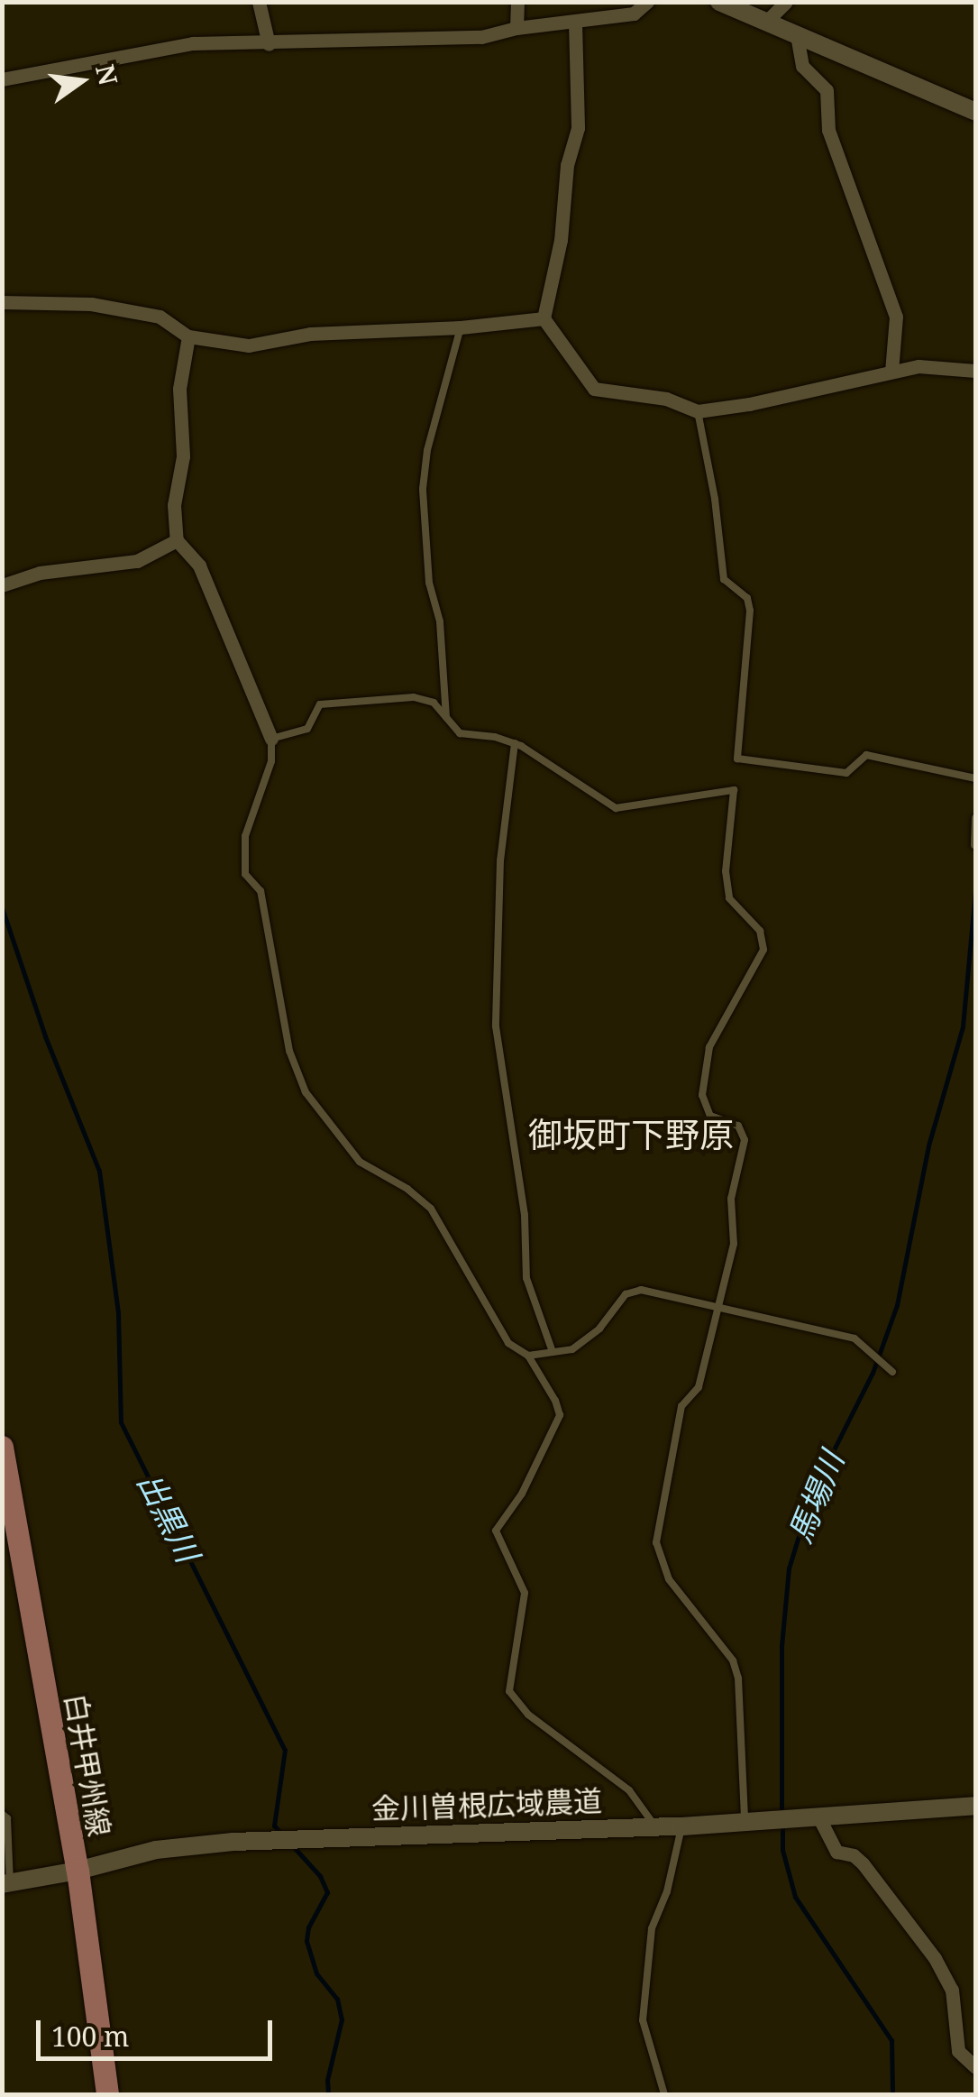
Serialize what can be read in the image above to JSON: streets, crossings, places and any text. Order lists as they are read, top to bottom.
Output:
{
  "streets": {
    "main road": ["白井甲州線"],
    "street": ["金川曽根広域農道"]
  },
  "crossings": [
    ["白井甲州線", "金川曽根広域農道"]
  ],
  "districts": ["御坂町下野原"],
  "water": ["馬場川", "出黒川"],
  "scale_bar": "100 m",
  "north": "right"
}
